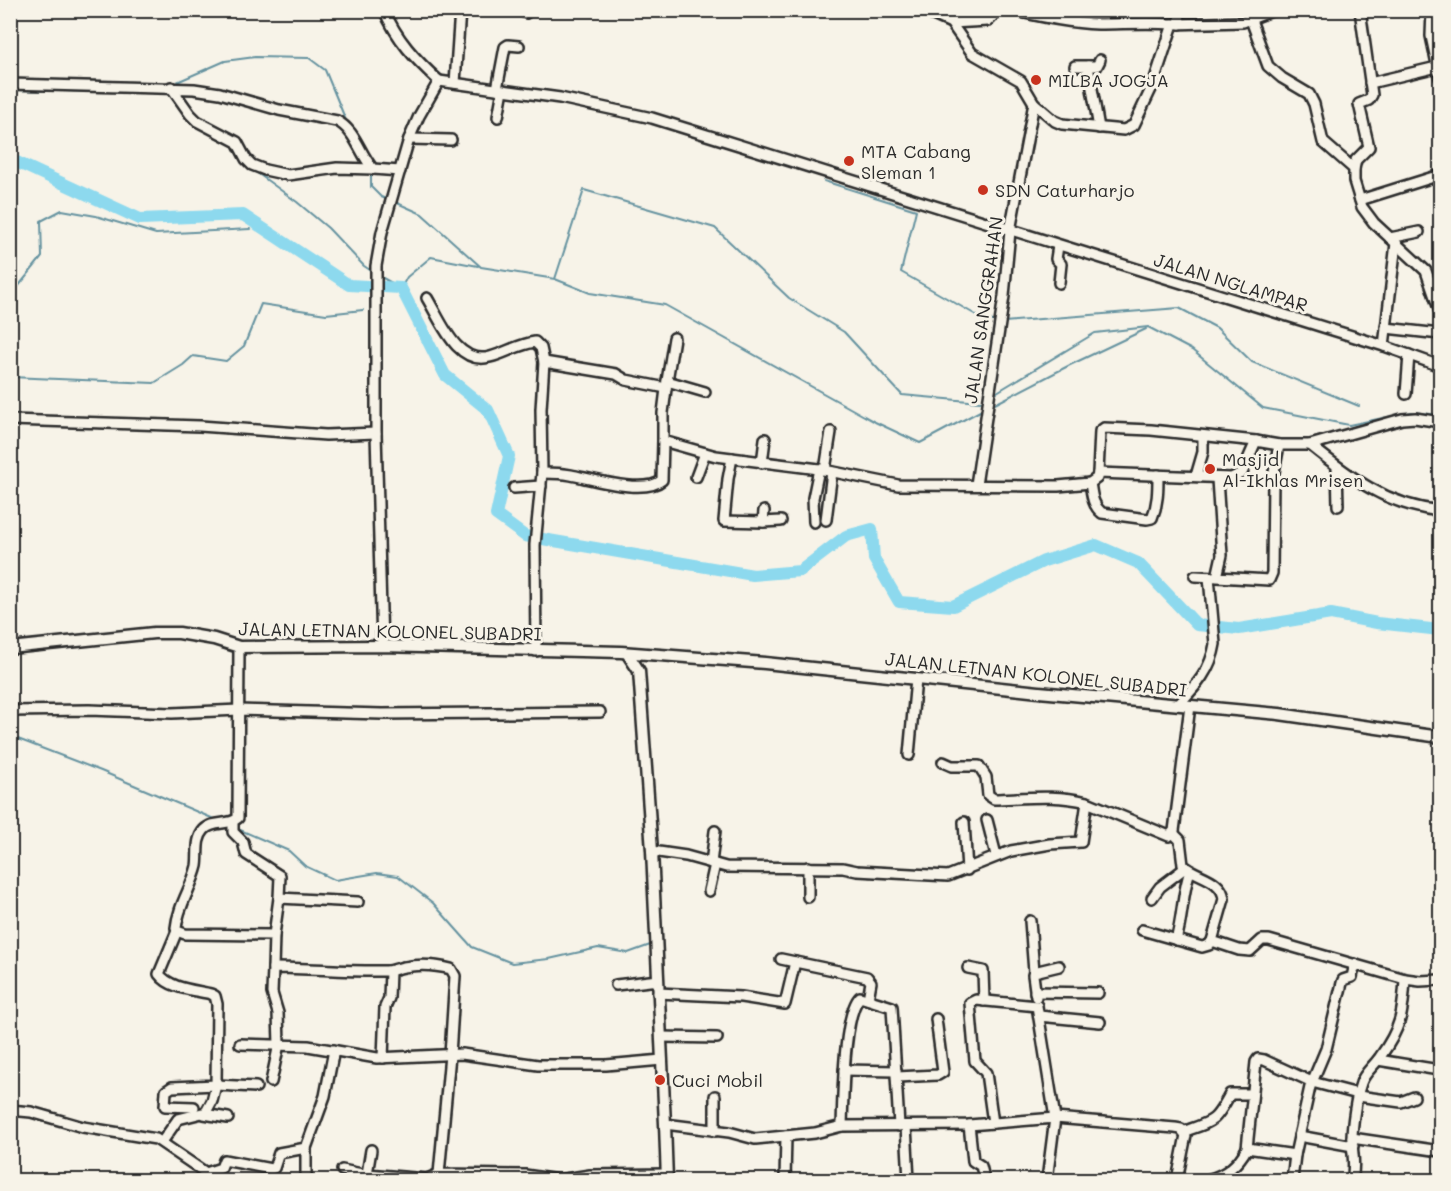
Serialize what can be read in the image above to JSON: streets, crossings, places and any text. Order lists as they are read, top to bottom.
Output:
{
  "streets": {
    "main road": ["JALAN LETNAN KOLONEL SUBADRI"],
    "street": ["JALAN NGLAMPAR", "JALAN SANGGRAHAN"]
  },
  "crossings": [
    ["JALAN NGLAMPAR", "JALAN SANGGRAHAN"]
  ],
  "places": [
    "MILBA JOGJA",
    "MTA Cabang Sleman 1",
    "SDN Caturharjo",
    "Masjid Al-Ikhlas Mrisen",
    "Cuci Mobil"
  ]
}
